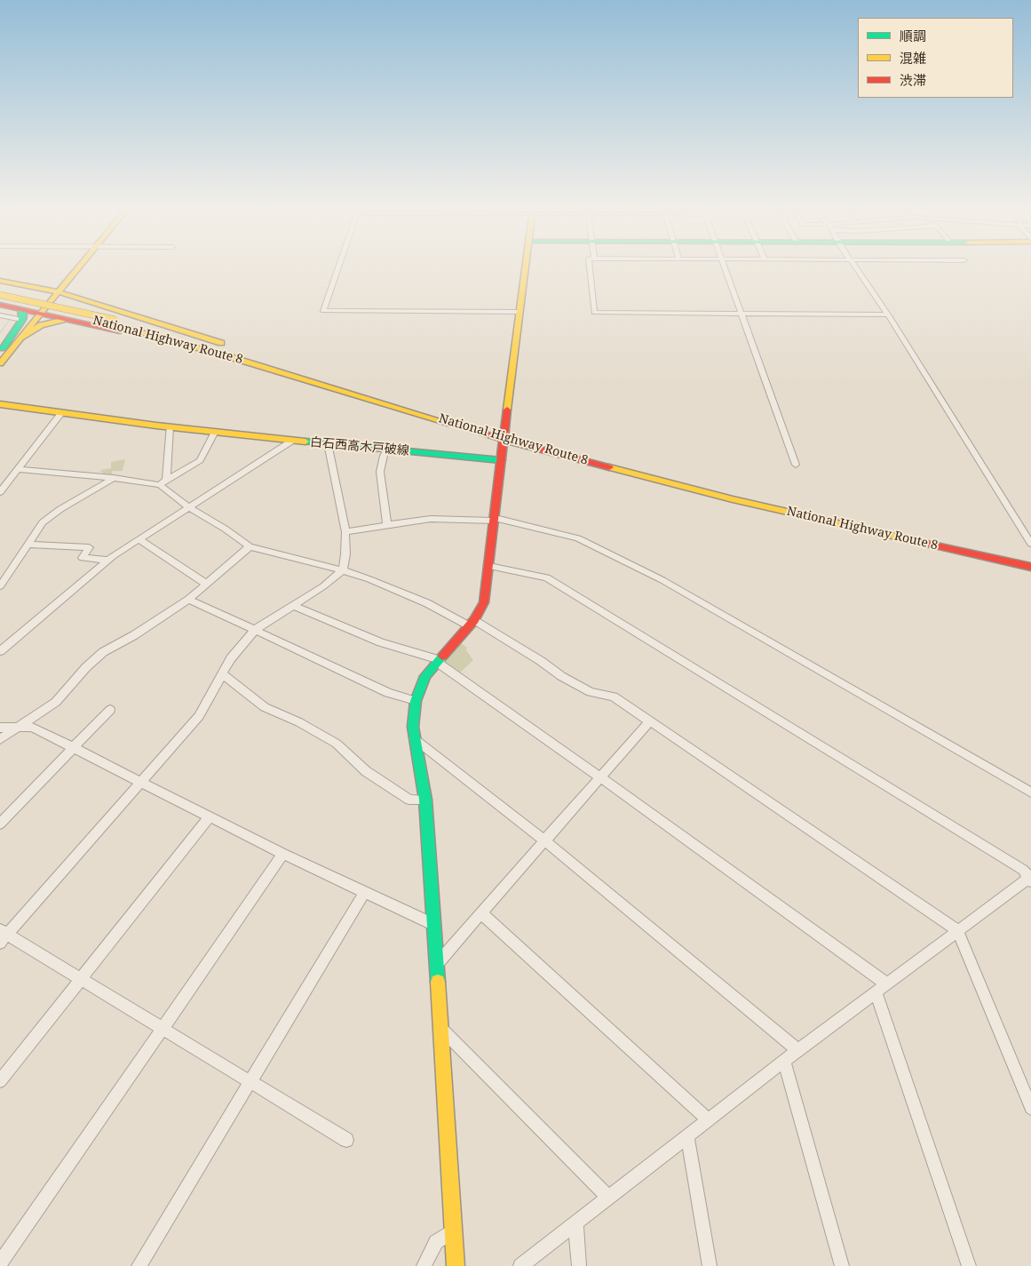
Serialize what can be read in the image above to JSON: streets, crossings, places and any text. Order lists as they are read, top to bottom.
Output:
{
  "streets": {
    "main road": ["National Highway Route 8", "白石西高木戸破線"]
  },
  "crossings": [
    ["National Highway Route 8", "白石西高木戸破線"]
  ],
  "legend": ["順調", "混雑", "渋滞"]
}
